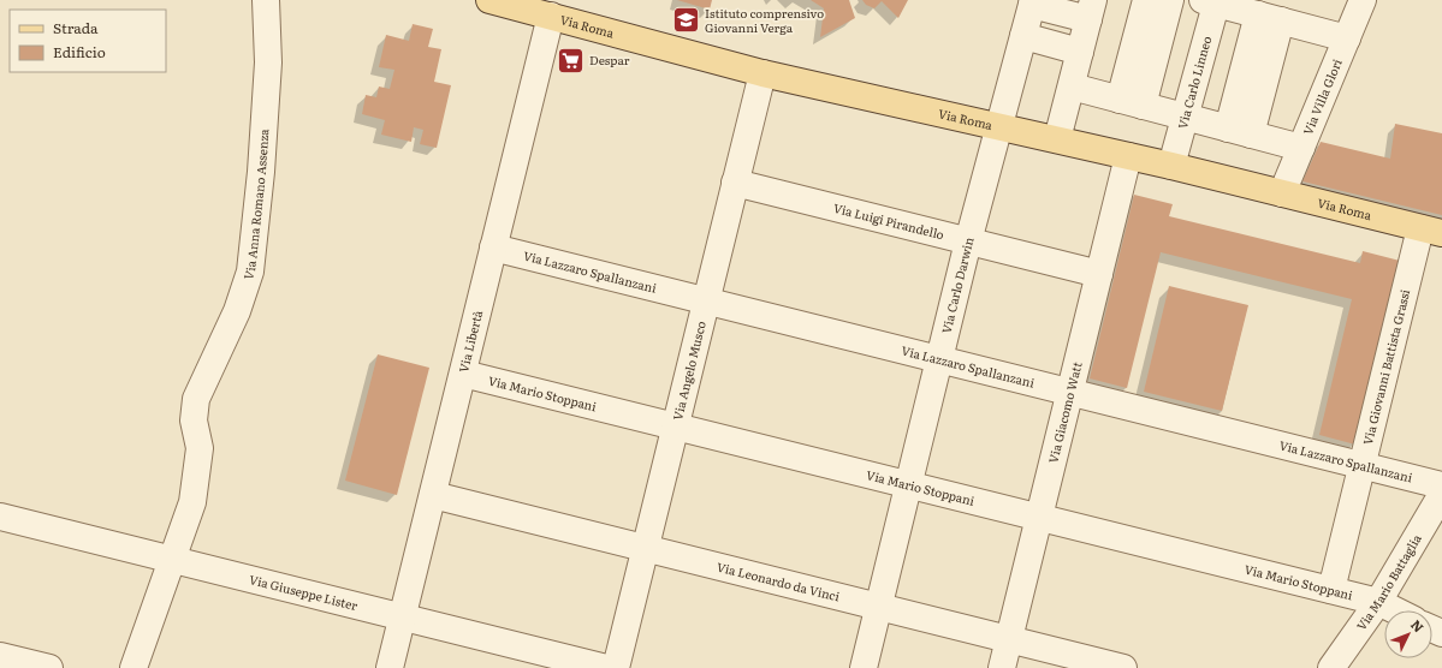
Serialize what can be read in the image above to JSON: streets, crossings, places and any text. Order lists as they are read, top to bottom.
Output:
{
  "streets": {
    "main road": ["Via Roma"],
    "street": [
      "Via Carlo Linneo",
      "Via Villa Glori",
      "Via Anna Romano Assenza",
      "Via Luigi Pirandello",
      "Via Lazzaro Spallanzani",
      "Via Carlo Darwin",
      "Via Libertà",
      "Via Giovanni Battista Grassi",
      "Via Angelo Musco",
      "Via Mario Stoppani",
      "Via Giacomo Watt",
      "Via Leonardo da Vinci",
      "Via Mario Battaglia",
      "Via Giuseppe Lister"
    ]
  },
  "crossings": [
    ["Via Roma", "Via Carlo Linneo"],
    ["Via Roma", "Via Villa Glori"],
    ["Via Roma", "Via Carlo Darwin"],
    ["Via Roma", "Via Libertà"],
    ["Via Roma", "Via Giovanni Battista Grassi"],
    ["Via Roma", "Via Angelo Musco"],
    ["Via Roma", "Via Giacomo Watt"],
    ["Via Anna Romano Assenza", "Via Giuseppe Lister"],
    ["Via Luigi Pirandello", "Via Carlo Darwin"],
    ["Via Luigi Pirandello", "Via Angelo Musco"],
    ["Via Luigi Pirandello", "Via Giacomo Watt"],
    ["Via Lazzaro Spallanzani", "Via Carlo Darwin"],
    ["Via Lazzaro Spallanzani", "Via Libertà"],
    ["Via Lazzaro Spallanzani", "Via Giovanni Battista Grassi"],
    ["Via Lazzaro Spallanzani", "Via Angelo Musco"],
    ["Via Lazzaro Spallanzani", "Via Giacomo Watt"],
    ["Via Carlo Darwin", "Via Mario Stoppani"],
    ["Via Carlo Darwin", "Via Leonardo da Vinci"],
    ["Via Libertà", "Via Mario Stoppani"],
    ["Via Libertà", "Via Leonardo da Vinci"],
    ["Via Libertà", "Via Giuseppe Lister"],
    ["Via Giovanni Battista Grassi", "Via Mario Stoppani"],
    ["Via Angelo Musco", "Via Mario Stoppani"],
    ["Via Angelo Musco", "Via Leonardo da Vinci"],
    ["Via Mario Stoppani", "Via Giacomo Watt"],
    ["Via Mario Stoppani", "Via Mario Battaglia"],
    ["Via Giacomo Watt", "Via Leonardo da Vinci"]
  ],
  "places": {
    "school or university": ["Istituto comprensivo Giovanni Verga"],
    "supermarket": ["Despar"]
  },
  "legend": ["Strada", "Edificio"],
  "north": "top right"
}
